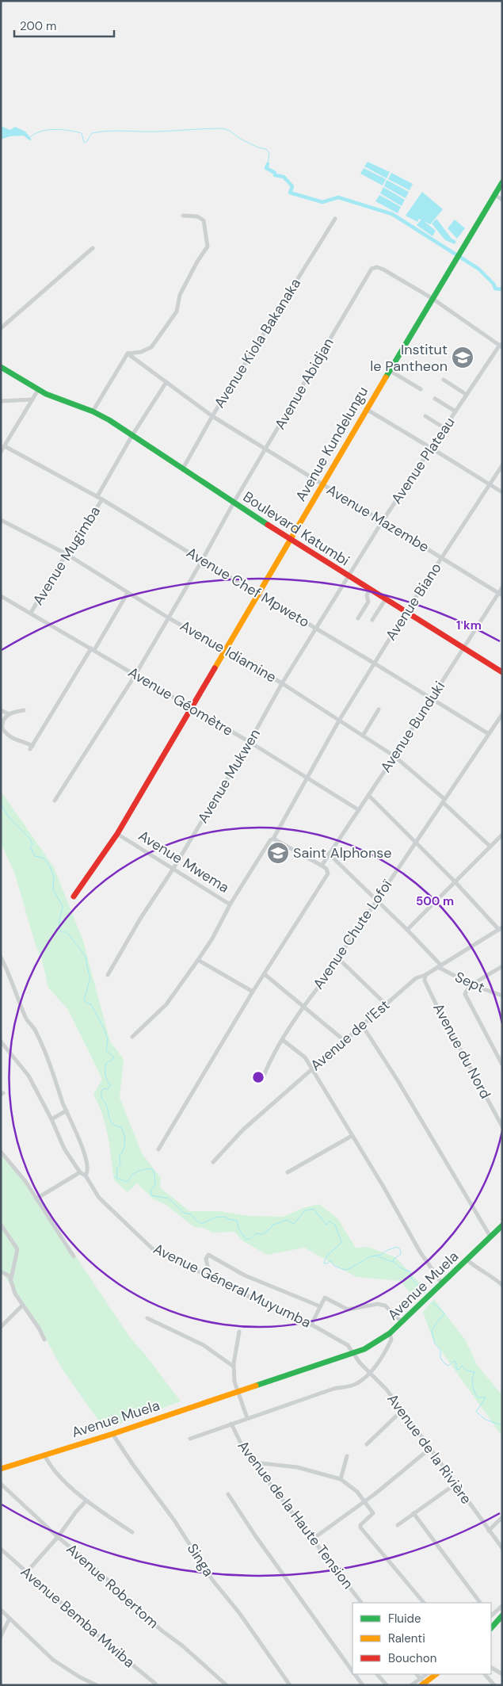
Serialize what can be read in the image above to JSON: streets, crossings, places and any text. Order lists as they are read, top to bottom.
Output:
{
  "streets": {
    "street": [
      "Avenue Kiola Bakanaka",
      "Avenue Abidjan",
      "Avenue Kundelungu",
      "Avenue Plateau",
      "Avenue Mazembe",
      "Boulevard Katumbi",
      "Avenue Mugimba",
      "Avenue Chef Mpweto",
      "Avenue Biano",
      "Avenue Idiamine",
      "Avenue Géomètre",
      "Avenue Bunduki",
      "Avenue Mukwen",
      "Avenue Mwema",
      "Avenue Chute Lofoï",
      "Sept",
      "Avenue de l'Est",
      "Avenue du Nord",
      "Avenue Géneral Muyumba",
      "Avenue Muela",
      "Avenue de la Rivière",
      "Avenue de la Haute Tension",
      "Singa",
      "Avenue Robertom",
      "Avenue Bemba Mwiba"
    ]
  },
  "crossings": [
    ["Avenue Kiola Bakanaka", "Avenue Mazembe"],
    ["Avenue Kiola Bakanaka", "Boulevard Katumbi"],
    ["Avenue Abidjan", "Avenue Kundelungu"],
    ["Avenue Abidjan", "Avenue Mazembe"],
    ["Avenue Abidjan", "Boulevard Katumbi"],
    ["Avenue Abidjan", "Avenue Chef Mpweto"],
    ["Avenue Abidjan", "Avenue Idiamine"],
    ["Avenue Abidjan", "Avenue Géomètre"],
    ["Avenue Kundelungu", "Avenue Mazembe"],
    ["Avenue Kundelungu", "Boulevard Katumbi"],
    ["Avenue Kundelungu", "Avenue Mwema"],
    ["Avenue Plateau", "Avenue Mazembe"],
    ["Avenue Plateau", "Boulevard Katumbi"],
    ["Avenue Plateau", "Avenue Mukwen"],
    ["Avenue Mazembe", "Avenue Mugimba"],
    ["Avenue Mazembe", "Avenue Biano"],
    ["Avenue Mazembe", "Avenue Bunduki"],
    ["Boulevard Katumbi", "Avenue Mugimba"],
    ["Boulevard Katumbi", "Avenue Biano"],
    ["Boulevard Katumbi", "Avenue Bunduki"],
    ["Boulevard Katumbi", "Avenue Mukwen"],
    ["Boulevard Katumbi", "Avenue Mwema"],
    ["Avenue Mugimba", "Avenue Chef Mpweto"],
    ["Avenue Mugimba", "Avenue Idiamine"],
    ["Avenue Mugimba", "Avenue Géomètre"],
    ["Avenue Chef Mpweto", "Avenue Biano"],
    ["Avenue Chef Mpweto", "Avenue Bunduki"],
    ["Avenue Chef Mpweto", "Avenue Mukwen"],
    ["Avenue Chef Mpweto", "Avenue Mwema"],
    ["Avenue Chef Mpweto", "Avenue Chute Lofoï"],
    ["Avenue Biano", "Avenue Idiamine"],
    ["Avenue Biano", "Avenue Géomètre"],
    ["Avenue Biano", "Avenue Mwema"],
    ["Avenue Idiamine", "Avenue Bunduki"],
    ["Avenue Idiamine", "Avenue Mukwen"],
    ["Avenue Idiamine", "Avenue Mwema"],
    ["Avenue Idiamine", "Avenue Chute Lofoï"],
    ["Avenue Géomètre", "Avenue Bunduki"],
    ["Avenue Géomètre", "Avenue Mukwen"],
    ["Avenue Géomètre", "Avenue Mwema"],
    ["Avenue Bunduki", "Sept"],
    ["Avenue Mukwen", "Avenue Mwema"],
    ["Avenue Chute Lofoï", "Sept"],
    ["Sept", "Avenue de l'Est"],
    ["Avenue de l'Est", "Avenue du Nord"],
    ["Avenue Géneral Muyumba", "Avenue Muela"],
    ["Avenue Géneral Muyumba", "Avenue de la Rivière"],
    ["Avenue Muela", "Avenue de la Rivière"],
    ["Avenue Muela", "Avenue de la Haute Tension"],
    ["Avenue Muela", "Singa"]
  ],
  "places": {
    "school or university": ["Institut le Pantheon", "Saint Alphonse"]
  },
  "legend": ["Fluide", "Ralenti", "Bouchon"],
  "scale_bar": "200 m",
  "rings": ["1 km", "500 m"]
}
